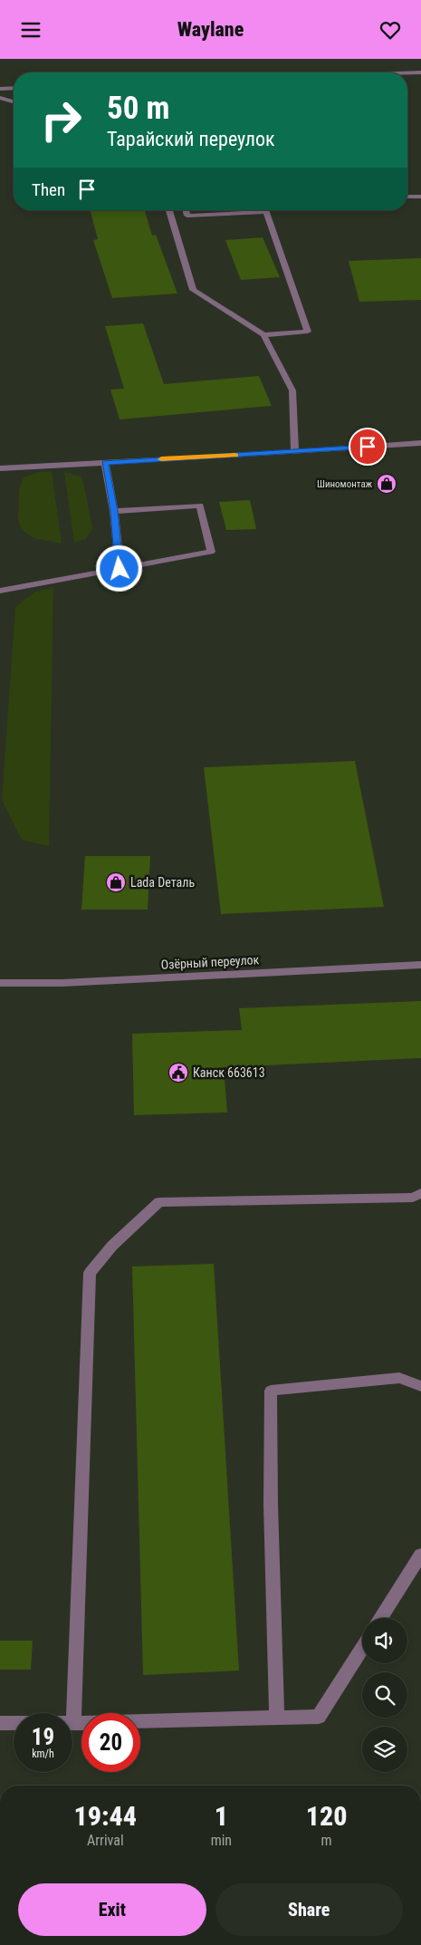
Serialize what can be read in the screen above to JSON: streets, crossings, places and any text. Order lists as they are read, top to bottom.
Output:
{
  "streets": {
    "street": ["Озёрный переулок"]
  },
  "places": {
    "shop": ["Шиномонтаж", "Lada Dеталь"],
    "public building": ["Канск 663613"]
  },
  "page": {
    "header": "Waylane",
    "turn": ["50 m", "Тарайский переулок"],
    "then": "Then",
    "speed": "19 km/h",
    "limit": "20",
    "eta": [
      "19:44",
      "Arrival",
      "1",
      "min",
      "120",
      "m"
    ],
    "buttons": ["Exit", "Share"]
  }
}
